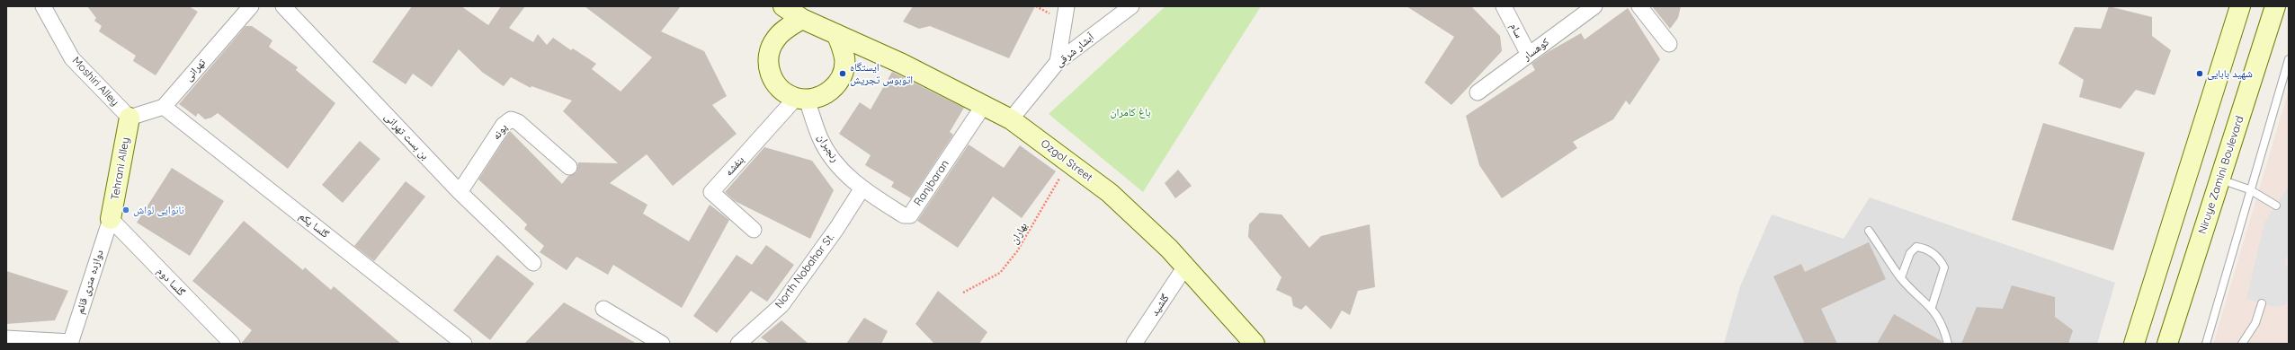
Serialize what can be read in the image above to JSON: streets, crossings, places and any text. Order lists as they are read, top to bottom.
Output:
{
  "streets": {
    "main road": ["Ozgol Street", "Tehrani Alley", "Niruye Zamini Boulevard"],
    "street": [
      "سام",
      "کوهسار",
      "آبشار شرقی",
      "تهرانی",
      "Moshiri Alley",
      "پونه",
      "بن بست تهرانی",
      "رنجبران",
      "بنفشه",
      "Ranjbaran",
      "گلسا يكم",
      "North Nobahar St.",
      "دوازده متری قائم",
      "گلسا دوم",
      "گلشید"
    ],
    "path": ["بهاران"]
  },
  "crossings": [
    ["سام", "کوهسار"],
    ["آبشار شرقی", "Ozgol Street"],
    ["تهرانی", "گلسا يكم"],
    ["Moshiri Alley", "Tehrani Alley"],
    ["پونه", "بن بست تهرانی"],
    ["رنجبران", "Ozgol Street"],
    ["رنجبران", "بنفشه"],
    ["رنجبران", "Ranjbaran"],
    ["رنجبران", "North Nobahar St."],
    ["Ozgol Street", "بنفشه"],
    ["Ozgol Street", "Ranjbaran"],
    ["Ozgol Street", "بهاران"],
    ["Ozgol Street", "گلشید"],
    ["Tehrani Alley", "دوازده متری قائم"],
    ["Tehrani Alley", "گلسا دوم"],
    ["Ranjbaran", "North Nobahar St."],
    ["دوازده متری قائم", "گلسا دوم"]
  ],
  "parks": ["باغ کامران"],
  "places": ["ایستگاه اتوبوس تجریش", "شهید بابایی", "نانوایی لواش"]
}
